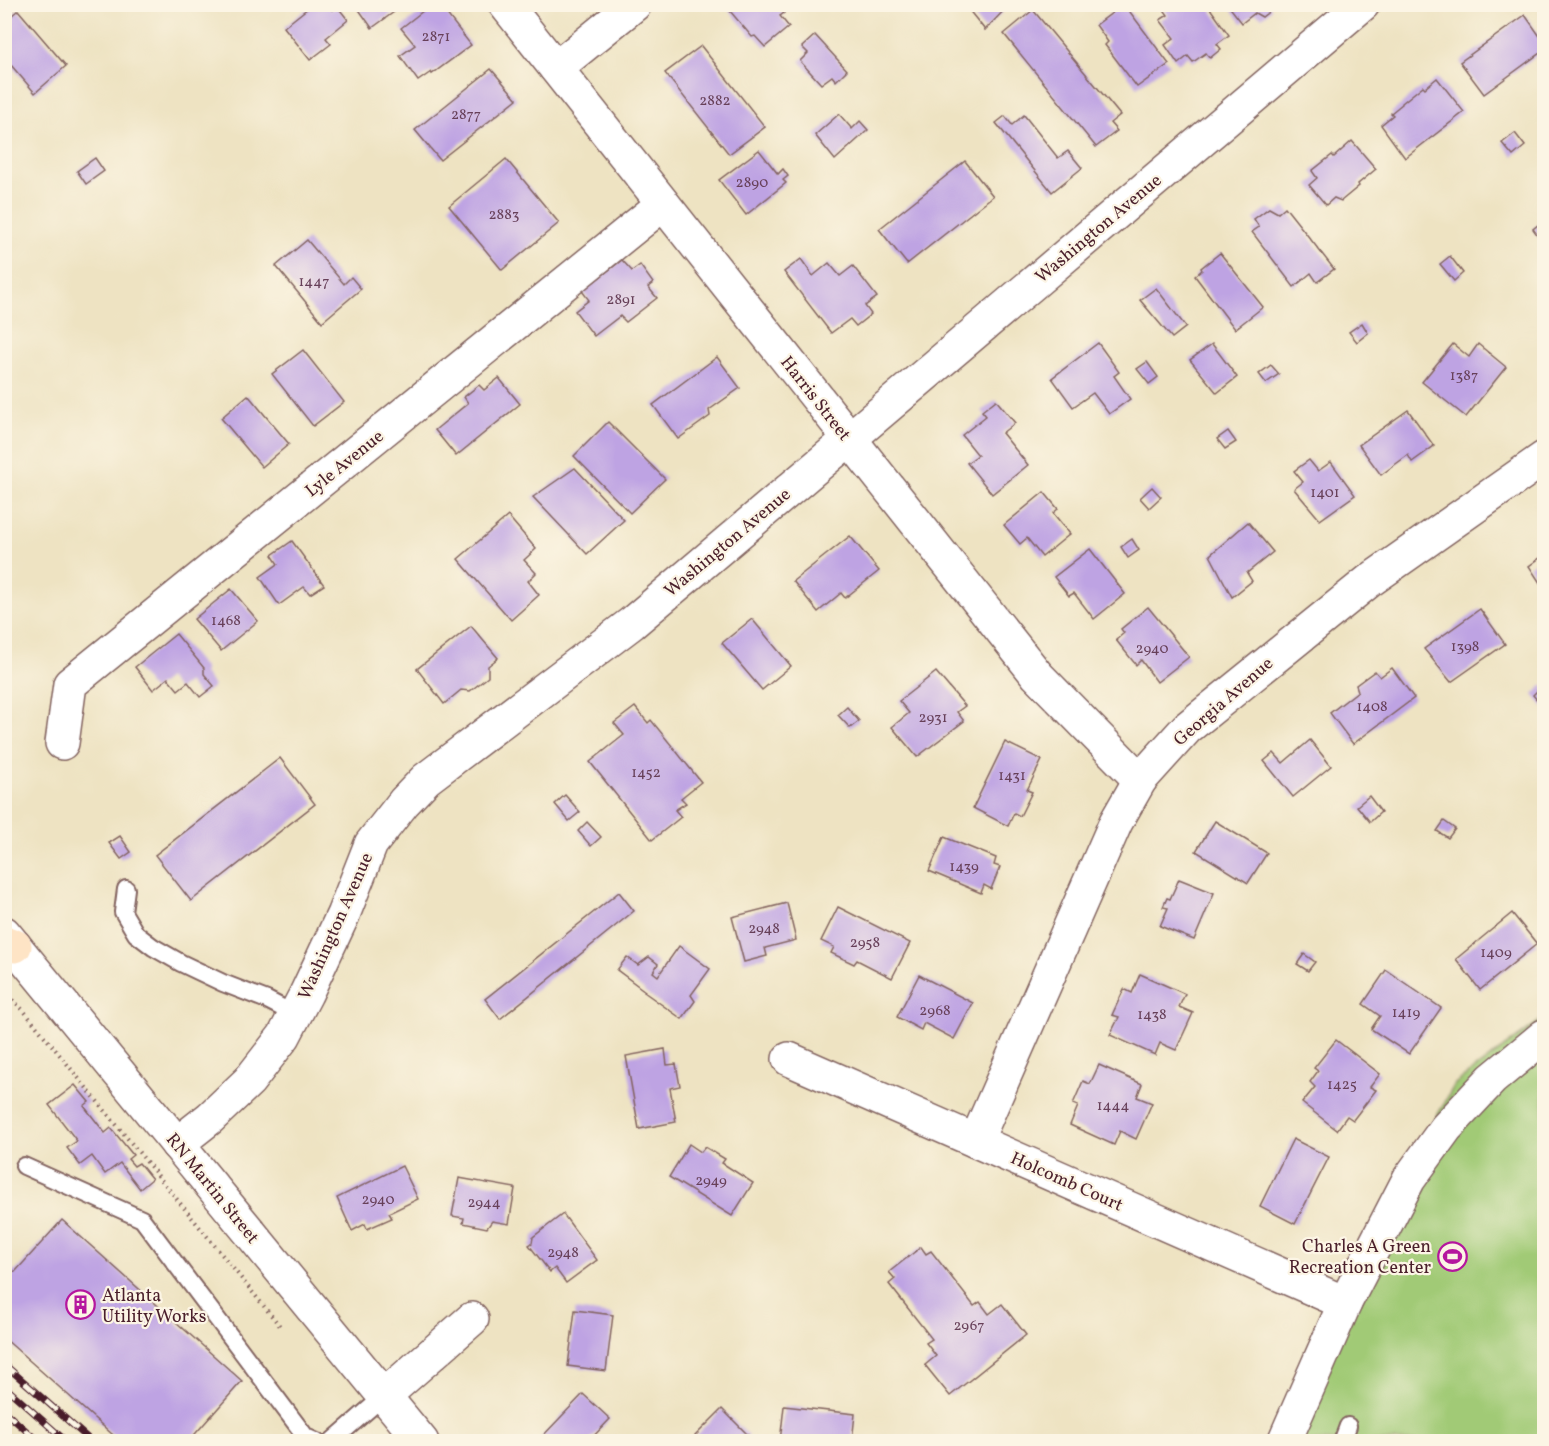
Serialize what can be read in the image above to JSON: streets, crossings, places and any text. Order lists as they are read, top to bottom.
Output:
{
  "streets": {
    "street": [
      "Washington Avenue",
      "Harris Street",
      "Lyle Avenue",
      "Georgia Avenue",
      "Holcomb Court",
      "RN Martin Street"
    ]
  },
  "crossings": [
    ["Washington Avenue", "Harris Street"],
    ["Washington Avenue", "RN Martin Street"],
    ["Harris Street", "Lyle Avenue"],
    ["Harris Street", "Georgia Avenue"],
    ["Georgia Avenue", "Holcomb Court"]
  ],
  "places": {
    "sports": ["Charles A Green Recreation Center"],
    "building": ["Atlanta Utility Works"]
  },
  "house_numbers": [
    "2871",
    "2882",
    "2877",
    "2890",
    "2883",
    "1447",
    "2891",
    "1387",
    "1401",
    "1468",
    "1398",
    "2940",
    "1408",
    "2931",
    "1452",
    "1431",
    "1439",
    "2948",
    "2958",
    "1409",
    "2968",
    "1419",
    "1438",
    "1425",
    "1444",
    "2949",
    "2940",
    "2944",
    "2948",
    "2967"
  ]
}
